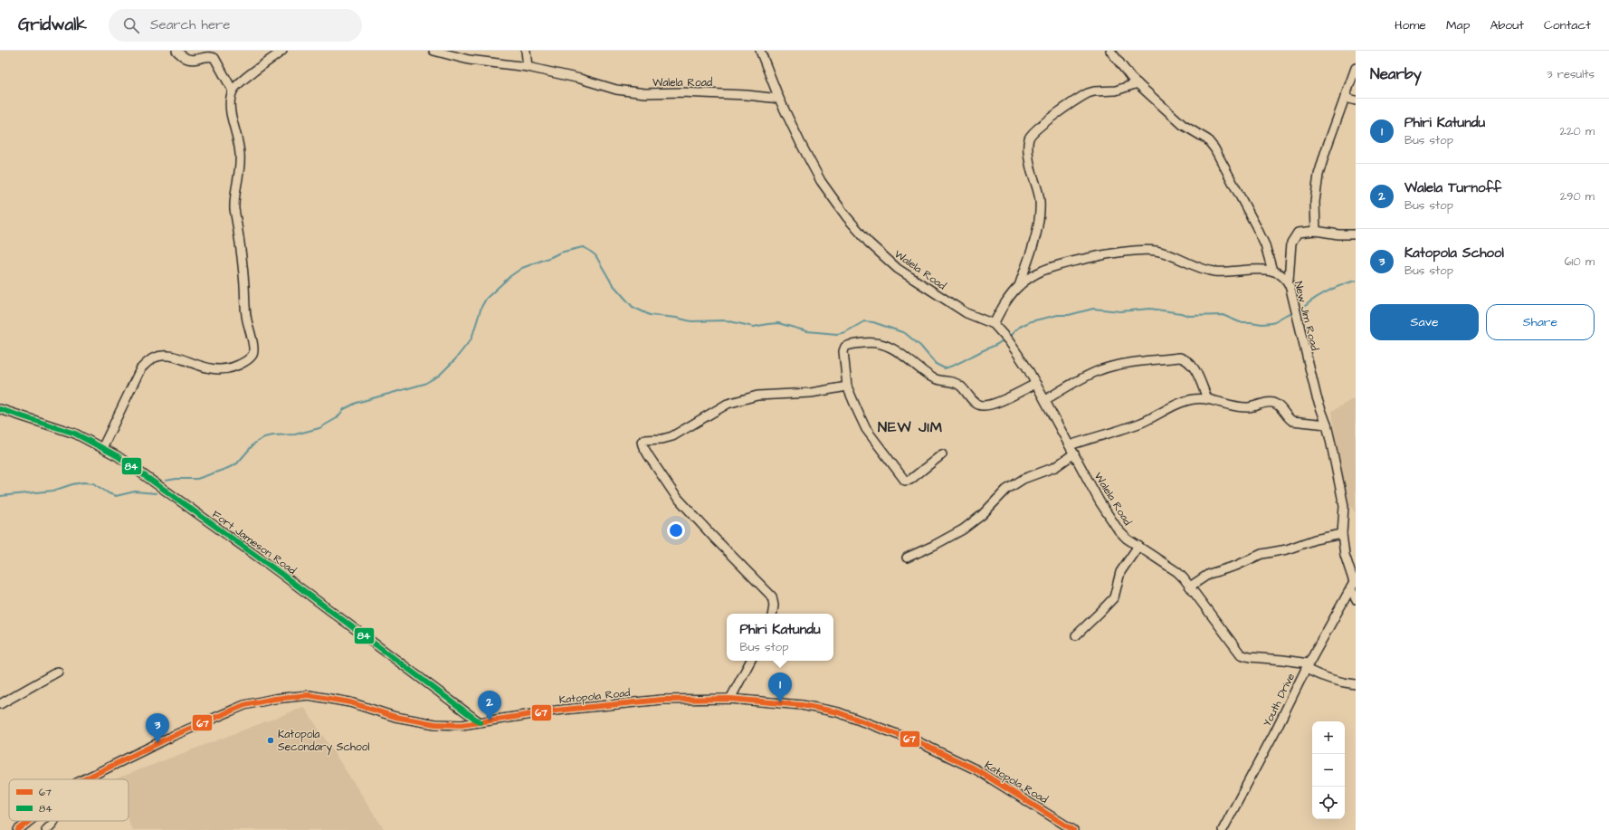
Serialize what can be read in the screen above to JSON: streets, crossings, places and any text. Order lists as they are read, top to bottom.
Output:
{
  "streets": {
    "street": [
      "Walela Road",
      "New Jim Road",
      "Fort Jameson Road",
      "Katopola Road",
      "Youth Drive"
    ]
  },
  "crossings": [
    ["Walela Road", "Youth Drive"],
    ["New Jim Road", "Youth Drive"],
    ["Fort Jameson Road", "Katopola Road"]
  ],
  "districts": ["NEW JIM"],
  "places": ["Katopola Secondary School"],
  "lines": ["transit line 84", "transit line 67"],
  "legend": ["67", "84"],
  "page": {
    "header": "Gridwalk",
    "search": "Search here",
    "nav": [
      "Home",
      "Map",
      "About",
      "Contact"
    ],
    "heading": ["Nearby", "3 results"],
    "list": [
      {
        "mark": "1",
        "name": "Phiri Katundu",
        "note": "Bus stop",
        "value": "220 m"
      },
      {
        "mark": "2",
        "name": "Walela Turnoff",
        "note": "Bus stop",
        "value": "290 m"
      },
      {
        "mark": "3",
        "name": "Katopola School",
        "note": "Bus stop",
        "value": "610 m"
      }
    ],
    "buttons": ["Save", "Share"],
    "popup": ["Phiri Katundu", "Bus stop"],
    "pins": ["1", "2", "3"],
    "map_buttons": ["+", "−"]
  }
}
